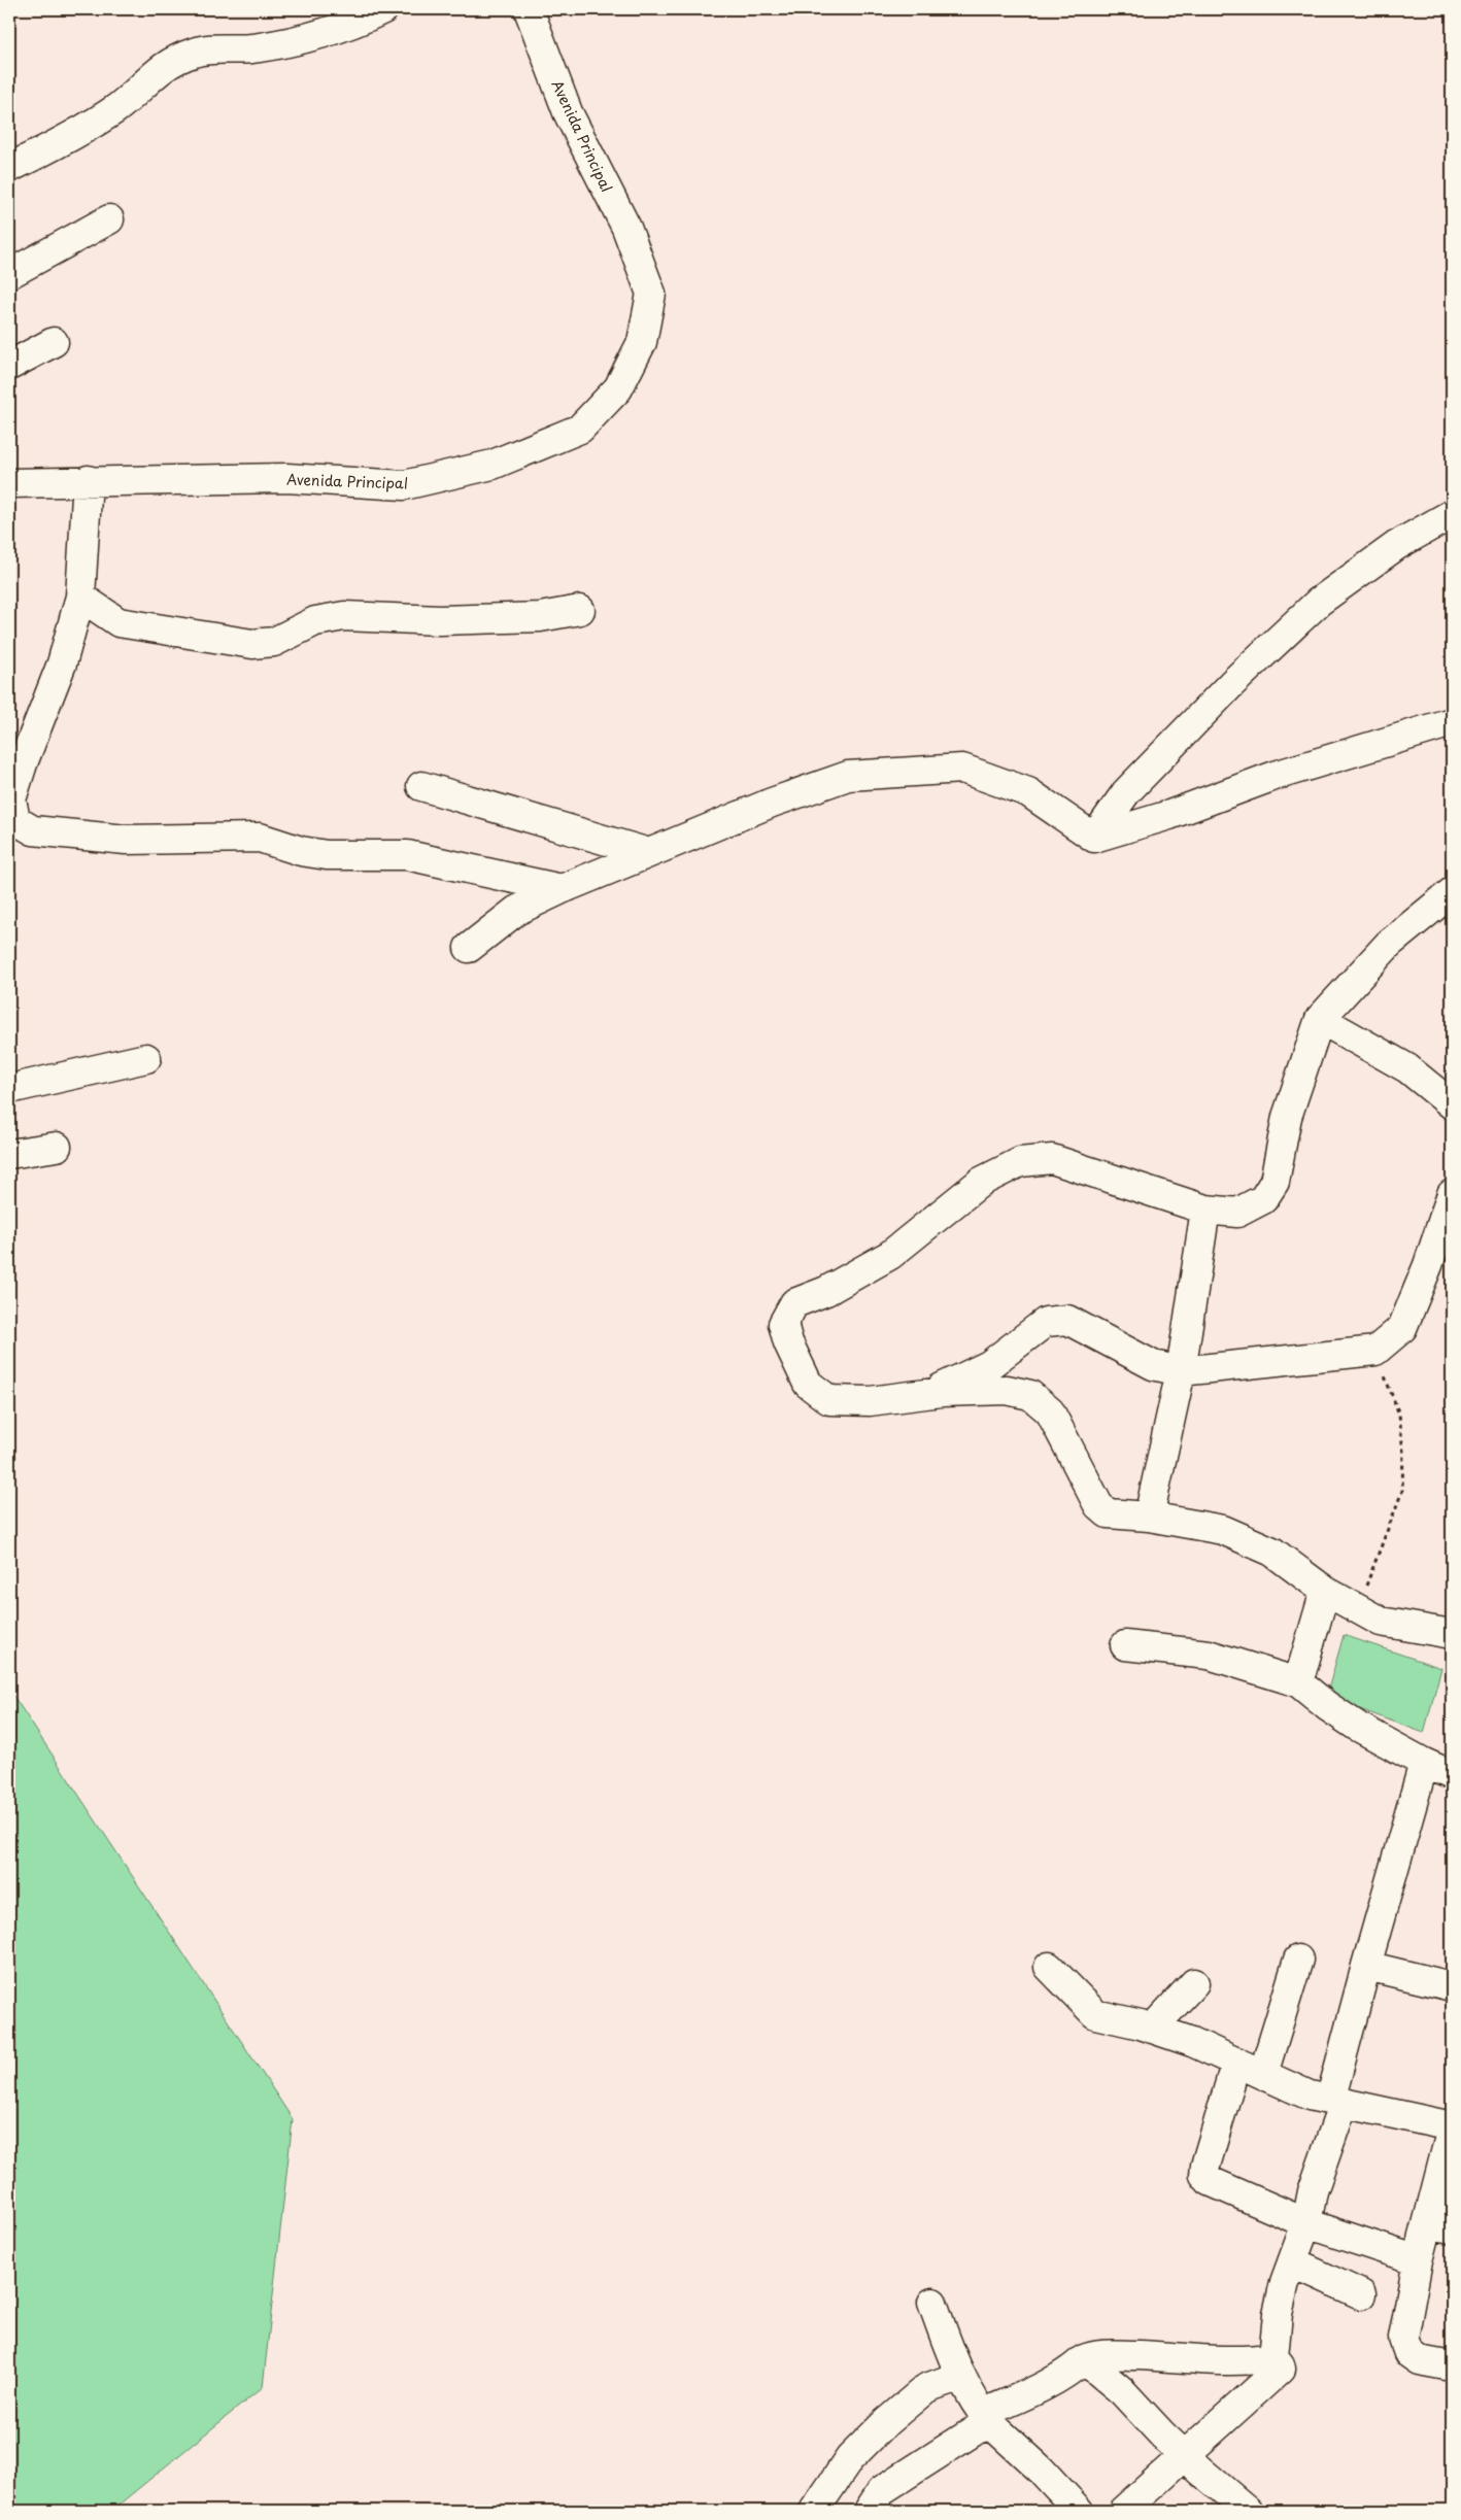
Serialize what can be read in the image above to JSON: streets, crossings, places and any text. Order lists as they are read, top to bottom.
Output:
{
  "streets": {
    "street": ["Avenida Principal"]
  }
}
